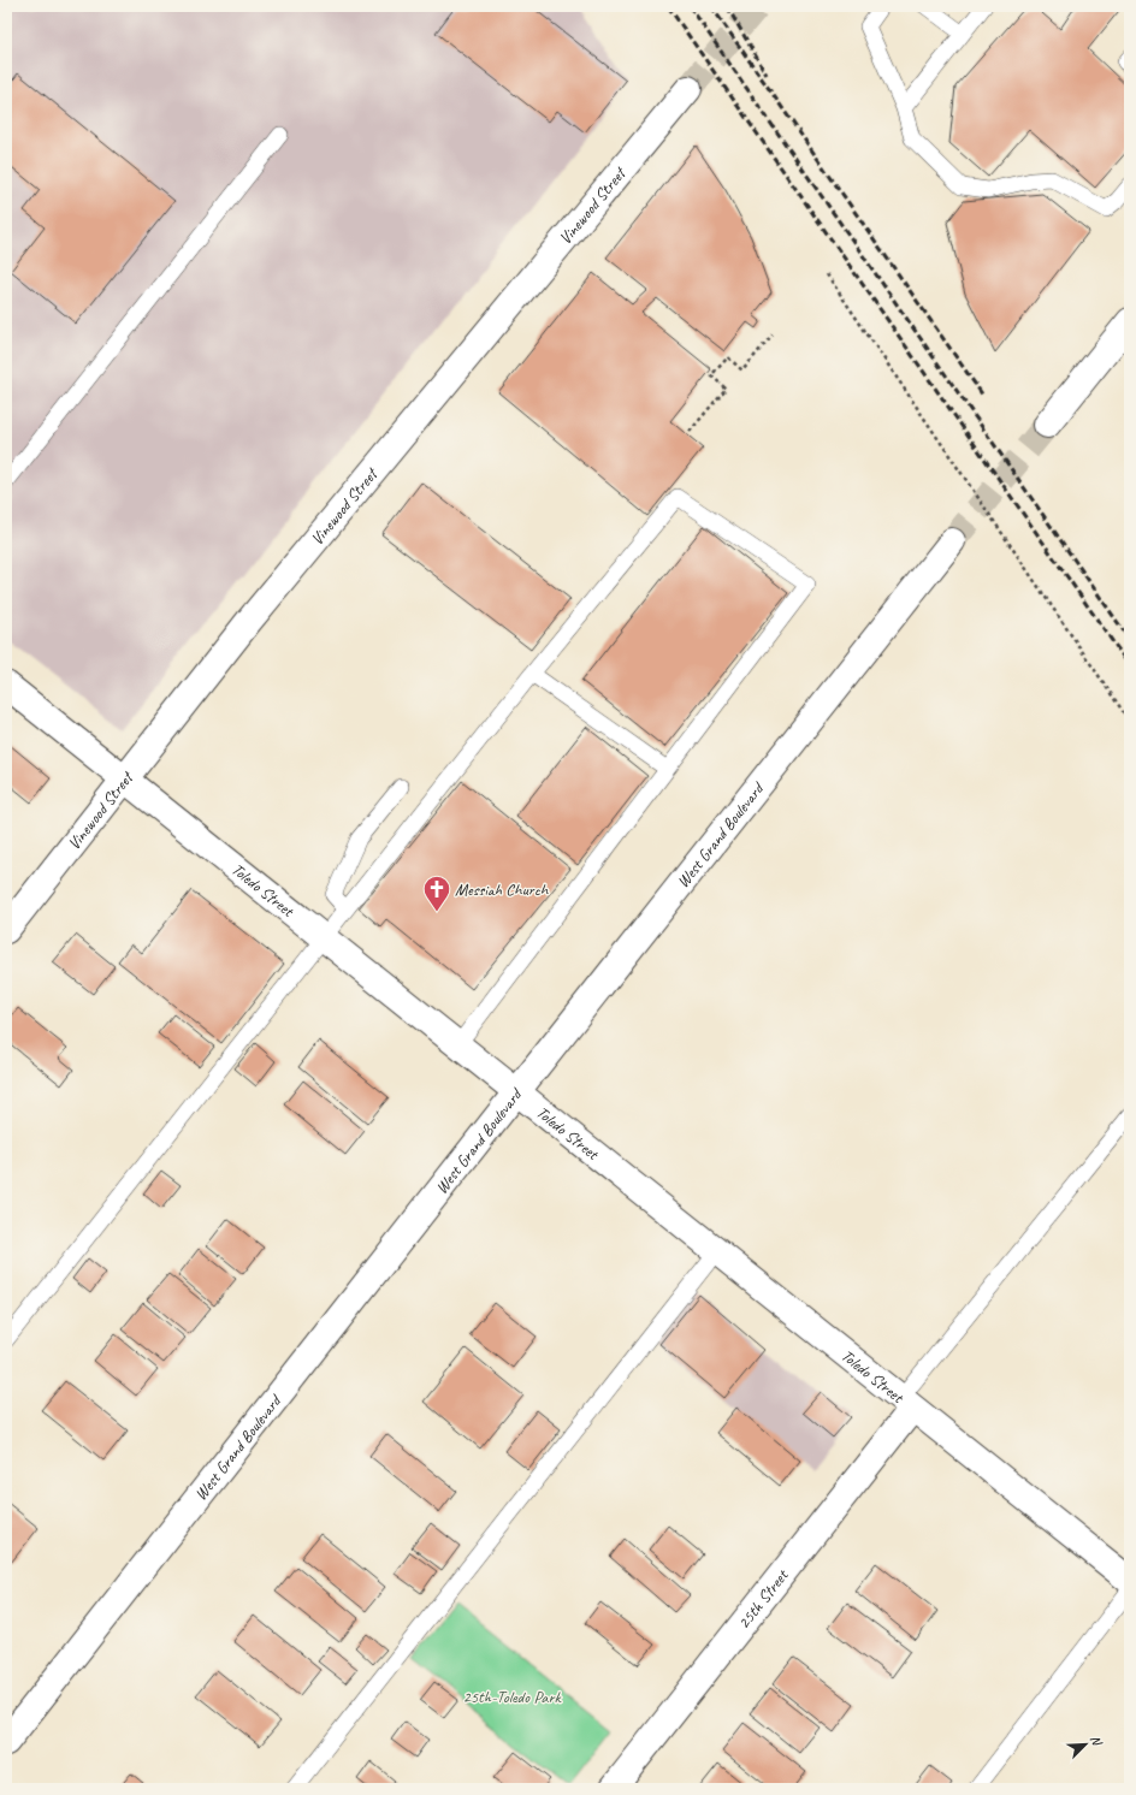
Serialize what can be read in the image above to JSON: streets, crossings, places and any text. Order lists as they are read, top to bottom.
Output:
{
  "streets": {
    "street": [
      "Vinewood Street",
      "West Grand Boulevard",
      "Toledo Street",
      "25th Street"
    ]
  },
  "crossings": [
    ["Vinewood Street", "Toledo Street"],
    ["West Grand Boulevard", "Toledo Street"],
    ["Toledo Street", "25th Street"]
  ],
  "parks": ["25th-Toledo Park"],
  "places": {
    "church": ["Messiah Church"]
  },
  "north": "top right"
}
